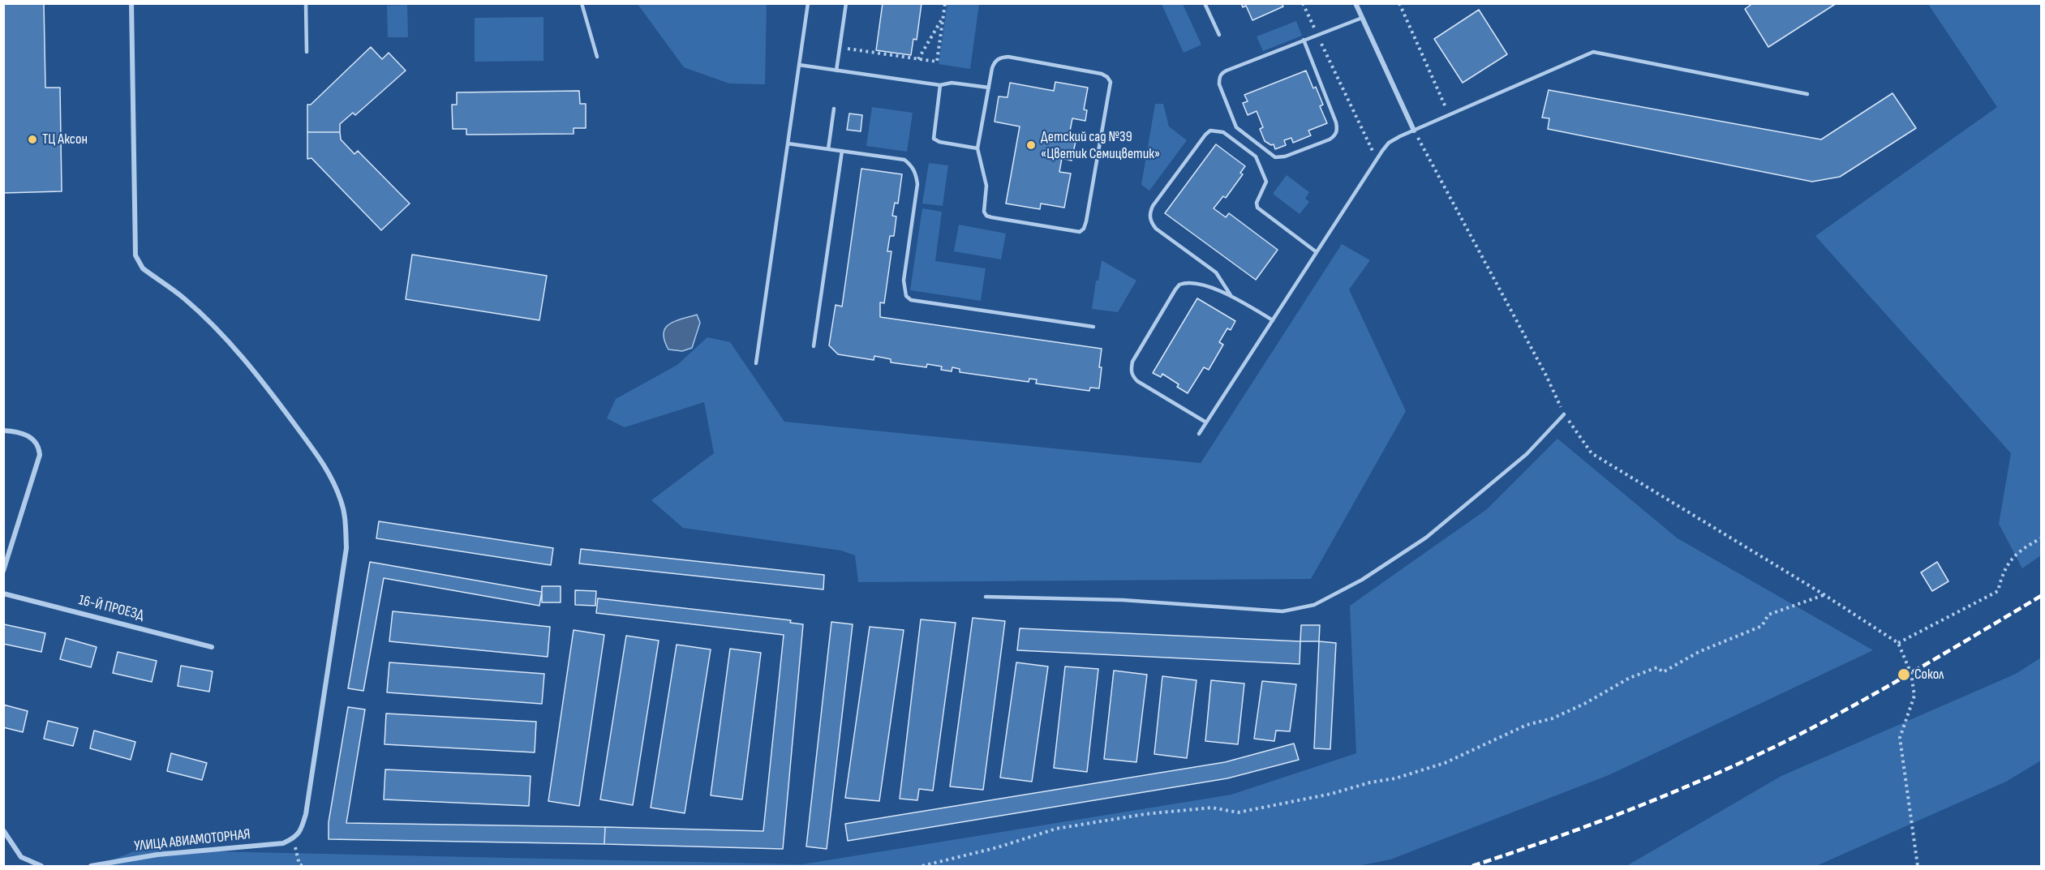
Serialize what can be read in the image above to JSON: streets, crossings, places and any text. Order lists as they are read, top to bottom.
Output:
{
  "streets": {
    "street": ["16-Й ПРОЕЗД", "УЛИЦА АВИАМОТОРНАЯ"]
  },
  "places": ["ТЦ Аксон", "Детский сад №39 «Цветик Семицветик»", "Сокол"]
}
